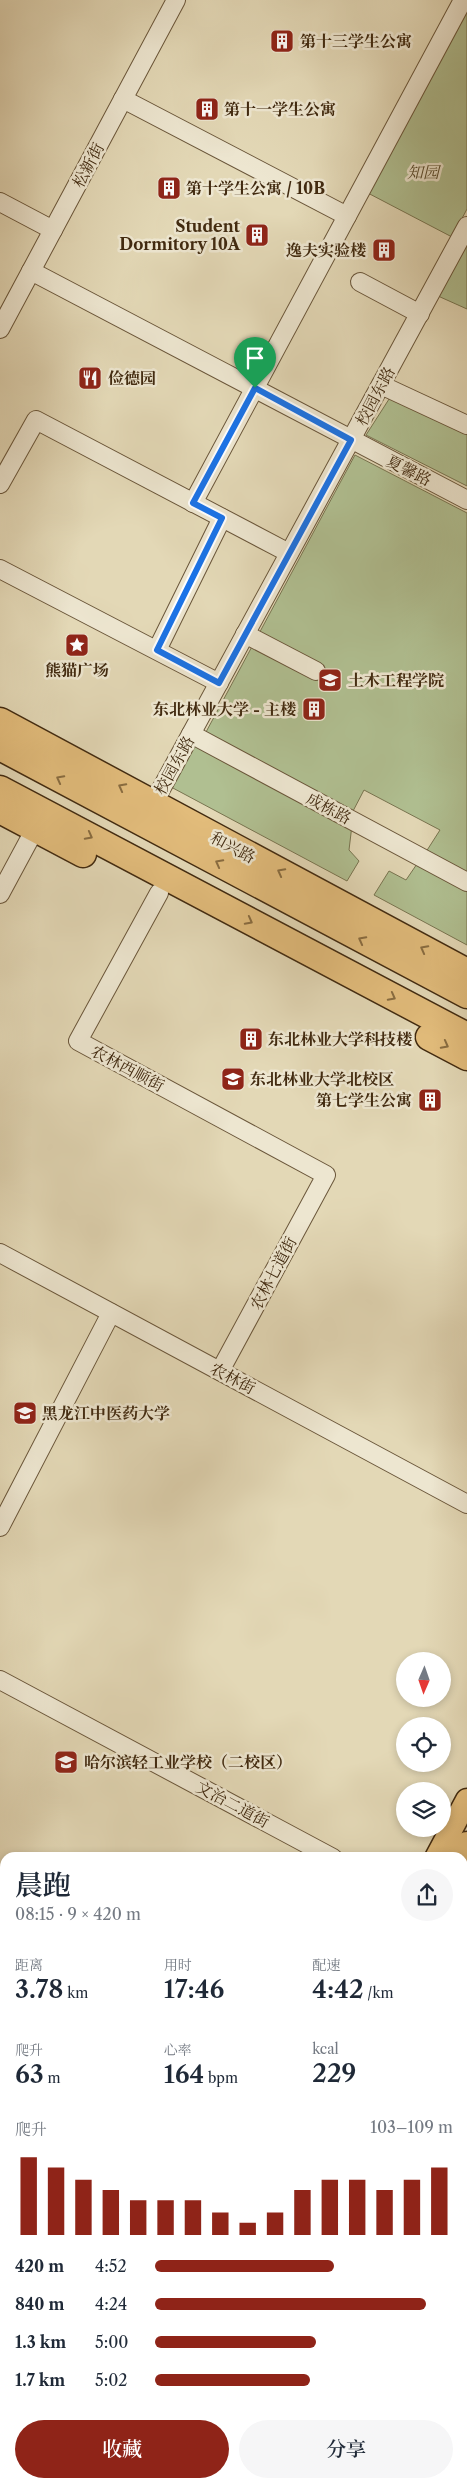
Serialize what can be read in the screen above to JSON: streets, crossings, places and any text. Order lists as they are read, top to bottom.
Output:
{
  "streets": {
    "highway": ["和兴路"],
    "street": [
      "松新街",
      "校园东路",
      "夏馨路",
      "成栋路",
      "农林西顺街",
      "农林七道街",
      "农林街",
      "文治二道街"
    ]
  },
  "crossings": [
    ["松新街", "夏馨路"],
    ["校园东路", "夏馨路"],
    ["校园东路", "成栋路"],
    ["校园东路", "和兴路"],
    ["农林西顺街", "农林七道街"],
    ["农林七道街", "农林街"]
  ],
  "parks": ["知园"],
  "places": {
    "building": [
      "第十三学生公寓",
      "第十一学生公寓",
      "第十学生公寓 / 10B",
      "Student Dormitory 10A",
      "逸夫实验楼",
      "东北林业大学 - 主楼",
      "东北林业大学科技楼",
      "第七学生公寓"
    ],
    "restaurant": ["俭德园"],
    "place": ["熊猫广场"],
    "school or university": [
      "土木工程学院",
      "东北林业大学北校区",
      "黑龙江中医药大学",
      "哈尔滨轻工业学校（二校区）"
    ]
  },
  "north": "bottom",
  "page": {
    "heading": ["晨跑", "08:15 · 9 × 420 m"],
    "stats": [
      ["距离", "3.78 km"],
      ["用时", "17:46"],
      ["配速", "4:42 /km"],
      ["爬升", "63 m"],
      ["心率", "164 bpm"],
      ["kcal", "229"]
    ],
    "chart": ["爬升", "103–109 m"],
    "list": [
      {
        "name": "420 m",
        "note": "4:52"
      },
      {
        "name": "840 m",
        "note": "4:24"
      },
      {
        "name": "1.3 km",
        "note": "5:00"
      },
      {
        "name": "1.7 km",
        "note": "5:02"
      }
    ],
    "buttons": ["收藏", "分享"]
  }
}
